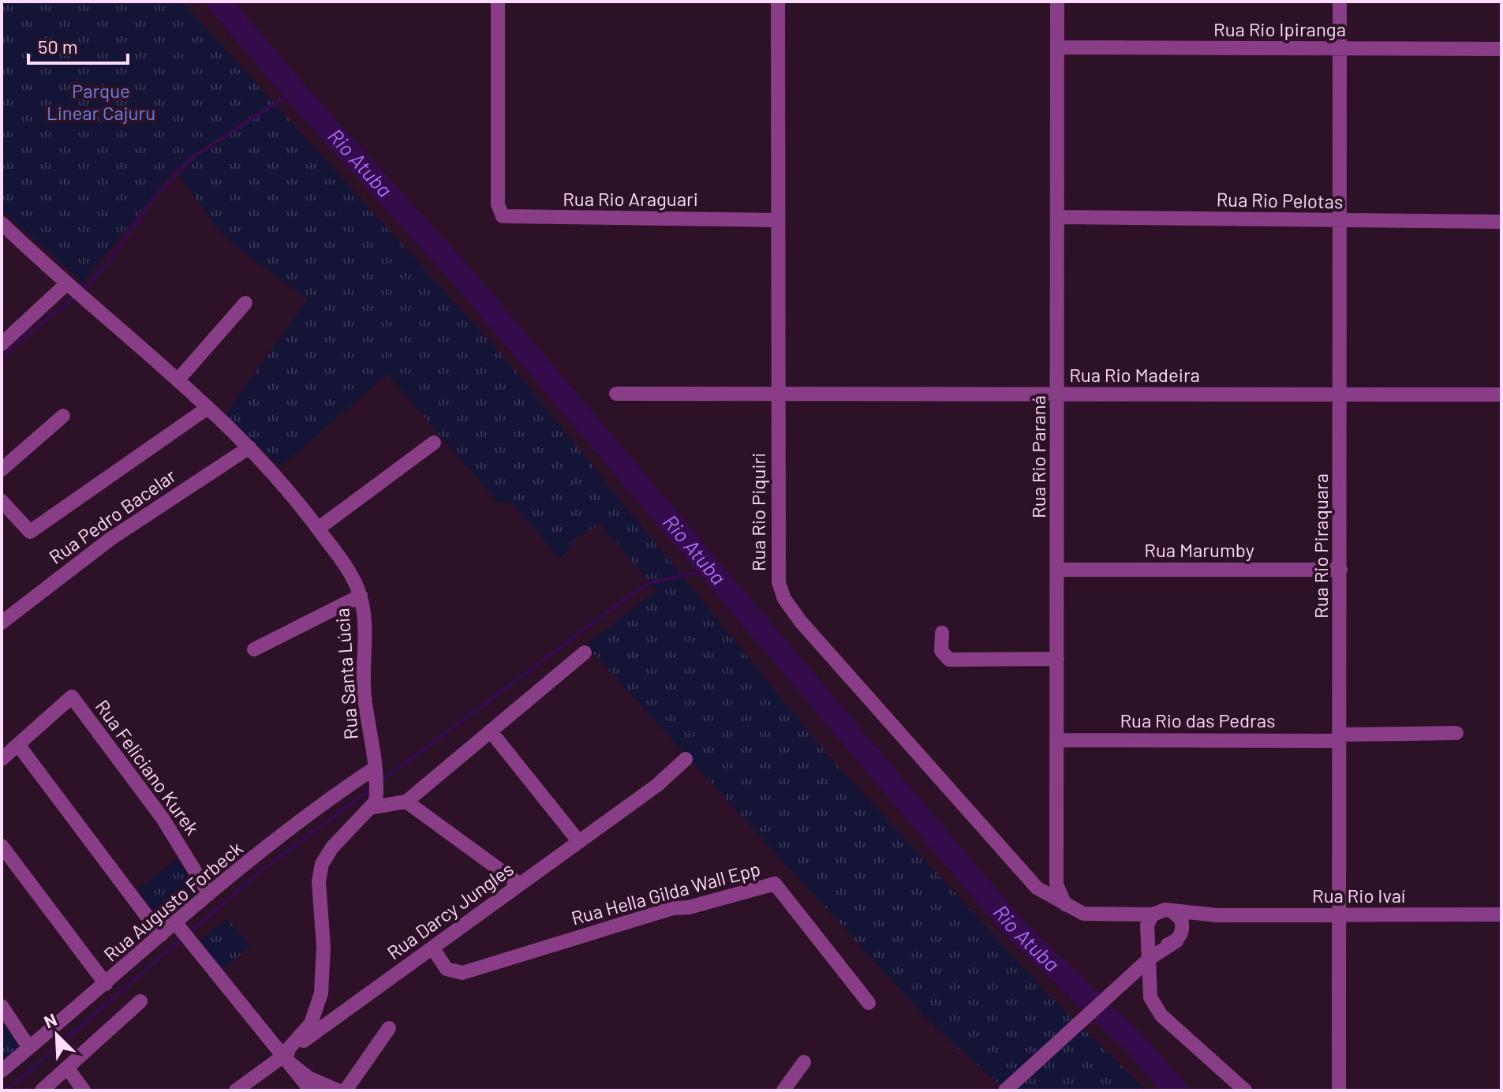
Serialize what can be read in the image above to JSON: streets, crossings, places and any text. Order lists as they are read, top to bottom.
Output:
{
  "streets": {
    "street": [
      "Rua Rio Ipiranga",
      "Rua Rio Araguari",
      "Rua Rio Pelotas",
      "Rua Rio Madeira",
      "Rua Rio Paraná",
      "Rua Rio Piquiri",
      "Rua Pedro Bacelar",
      "Rua Rio Piraquara",
      "Rua Marumby",
      "Rua Santa Lúcia",
      "Rua Rio das Pedras",
      "Rua Feliciano Kurek",
      "Rua Hella Gilda Wall Epp",
      "Rua Rio Ivaí",
      "Rua Augusto Forbeck",
      "Rua Darcy Jungles"
    ]
  },
  "crossings": [
    ["Rua Rio Ipiranga", "Rua Rio Paraná"],
    ["Rua Rio Ipiranga", "Rua Rio Piraquara"],
    ["Rua Rio Araguari", "Rua Rio Piquiri"],
    ["Rua Rio Pelotas", "Rua Rio Paraná"],
    ["Rua Rio Pelotas", "Rua Rio Piraquara"],
    ["Rua Rio Madeira", "Rua Rio Paraná"],
    ["Rua Rio Madeira", "Rua Rio Piquiri"],
    ["Rua Rio Madeira", "Rua Rio Piraquara"],
    ["Rua Rio Paraná", "Rua Rio Piquiri"],
    ["Rua Rio Paraná", "Rua Marumby"],
    ["Rua Rio Paraná", "Rua Rio das Pedras"],
    ["Rua Pedro Bacelar", "Rua Santa Lúcia"],
    ["Rua Rio Piraquara", "Rua Marumby"],
    ["Rua Rio Piraquara", "Rua Rio das Pedras"],
    ["Rua Rio Piraquara", "Rua Rio Ivaí"],
    ["Rua Santa Lúcia", "Rua Augusto Forbeck"],
    ["Rua Feliciano Kurek", "Rua Augusto Forbeck"],
    ["Rua Hella Gilda Wall Epp", "Rua Darcy Jungles"]
  ],
  "water": ["Rio Atuba"],
  "parks": ["Parque Linear Cajuru"],
  "scale_bar": "50 m",
  "north": "top left"
}
